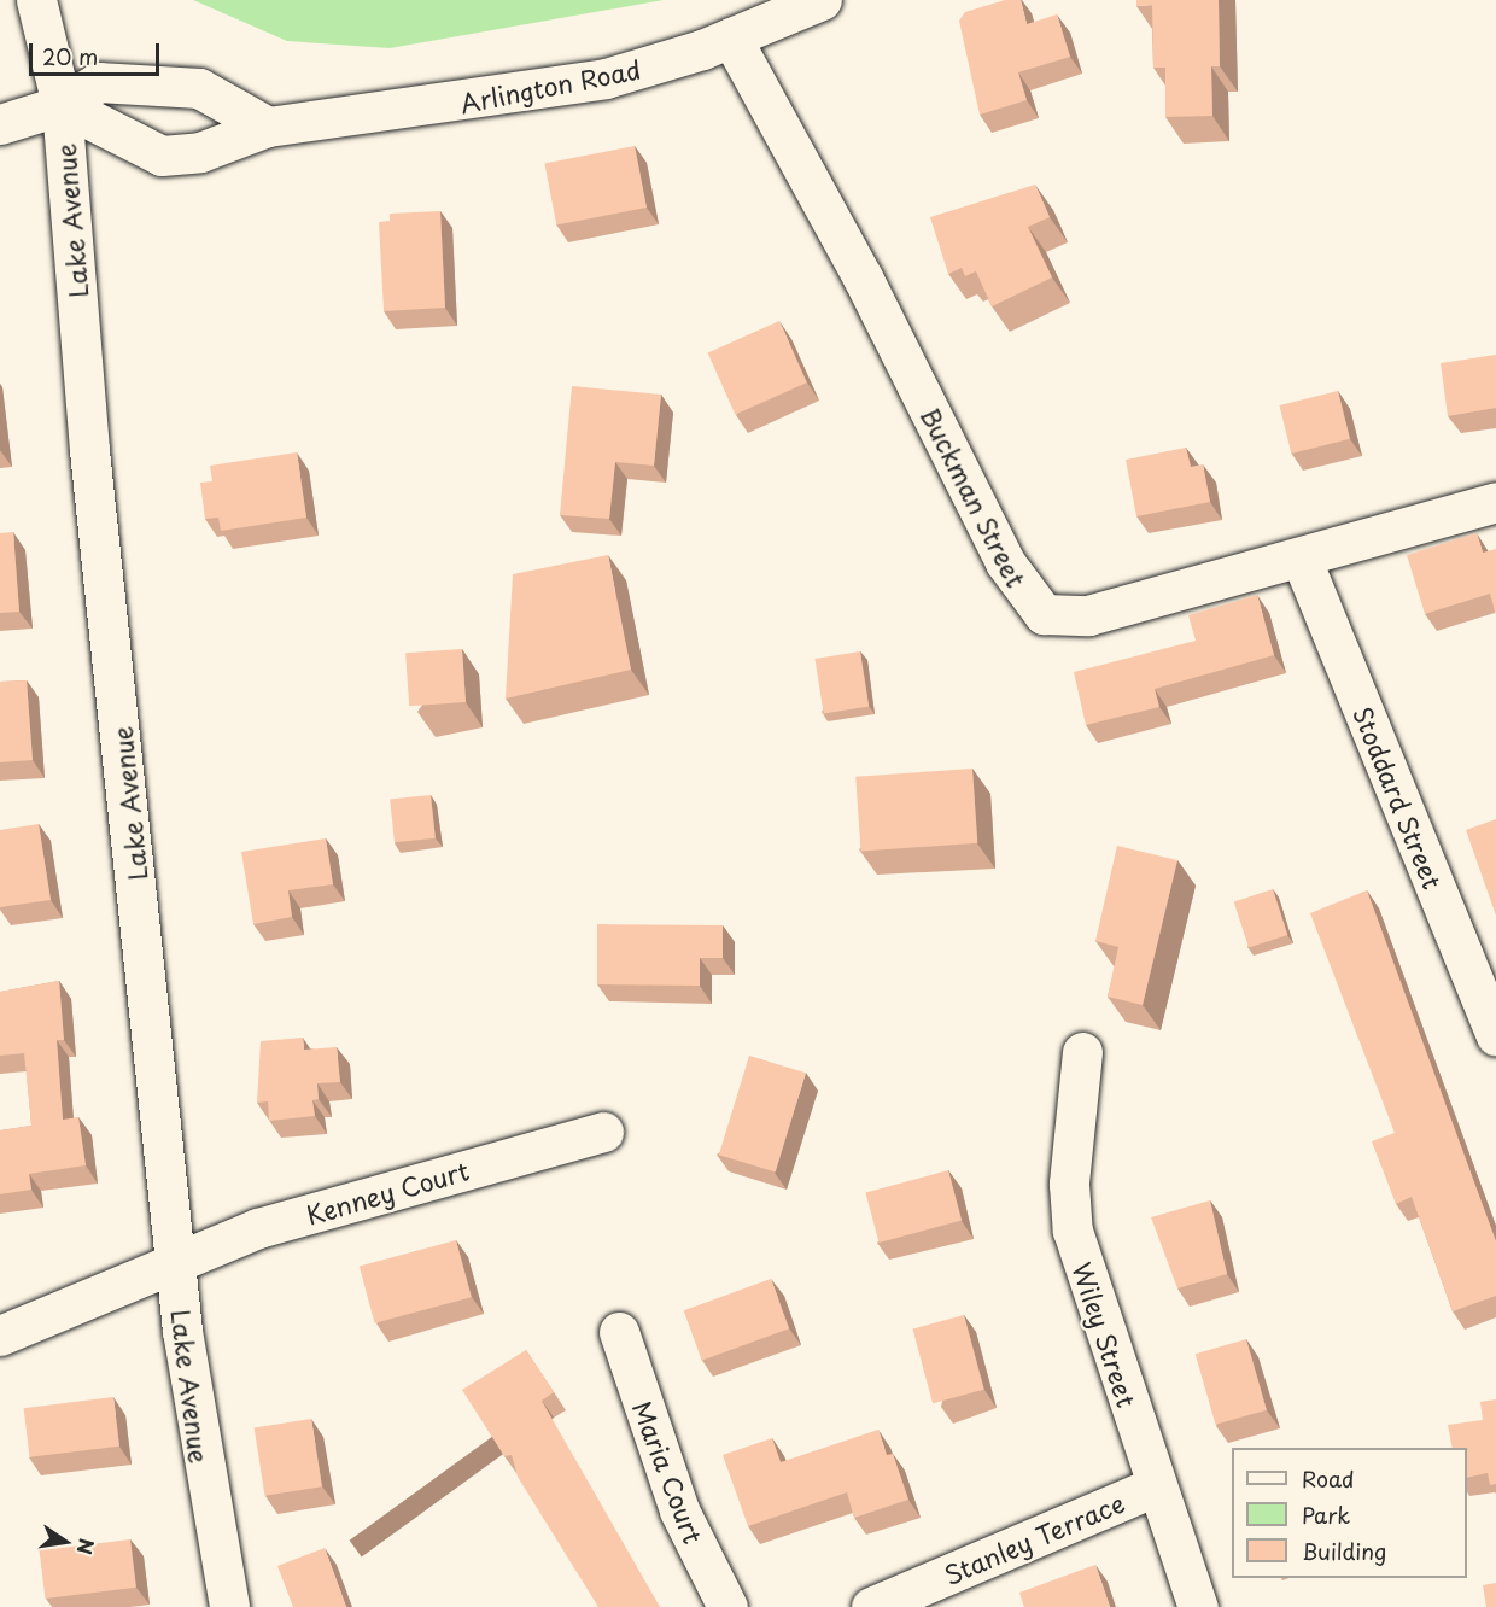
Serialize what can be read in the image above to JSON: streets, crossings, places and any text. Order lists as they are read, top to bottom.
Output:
{
  "streets": {
    "street": [
      "Arlington Road",
      "Lake Avenue",
      "Buckman Street",
      "Stoddard Street",
      "Kenney Court",
      "Wiley Street",
      "Maria Court",
      "Stanley Terrace"
    ]
  },
  "crossings": [
    ["Arlington Road", "Lake Avenue"],
    ["Arlington Road", "Buckman Street"],
    ["Lake Avenue", "Kenney Court"],
    ["Buckman Street", "Stoddard Street"],
    ["Wiley Street", "Stanley Terrace"]
  ],
  "legend": ["Road", "Park", "Building"],
  "scale_bar": "20 m",
  "north": "right"
}
